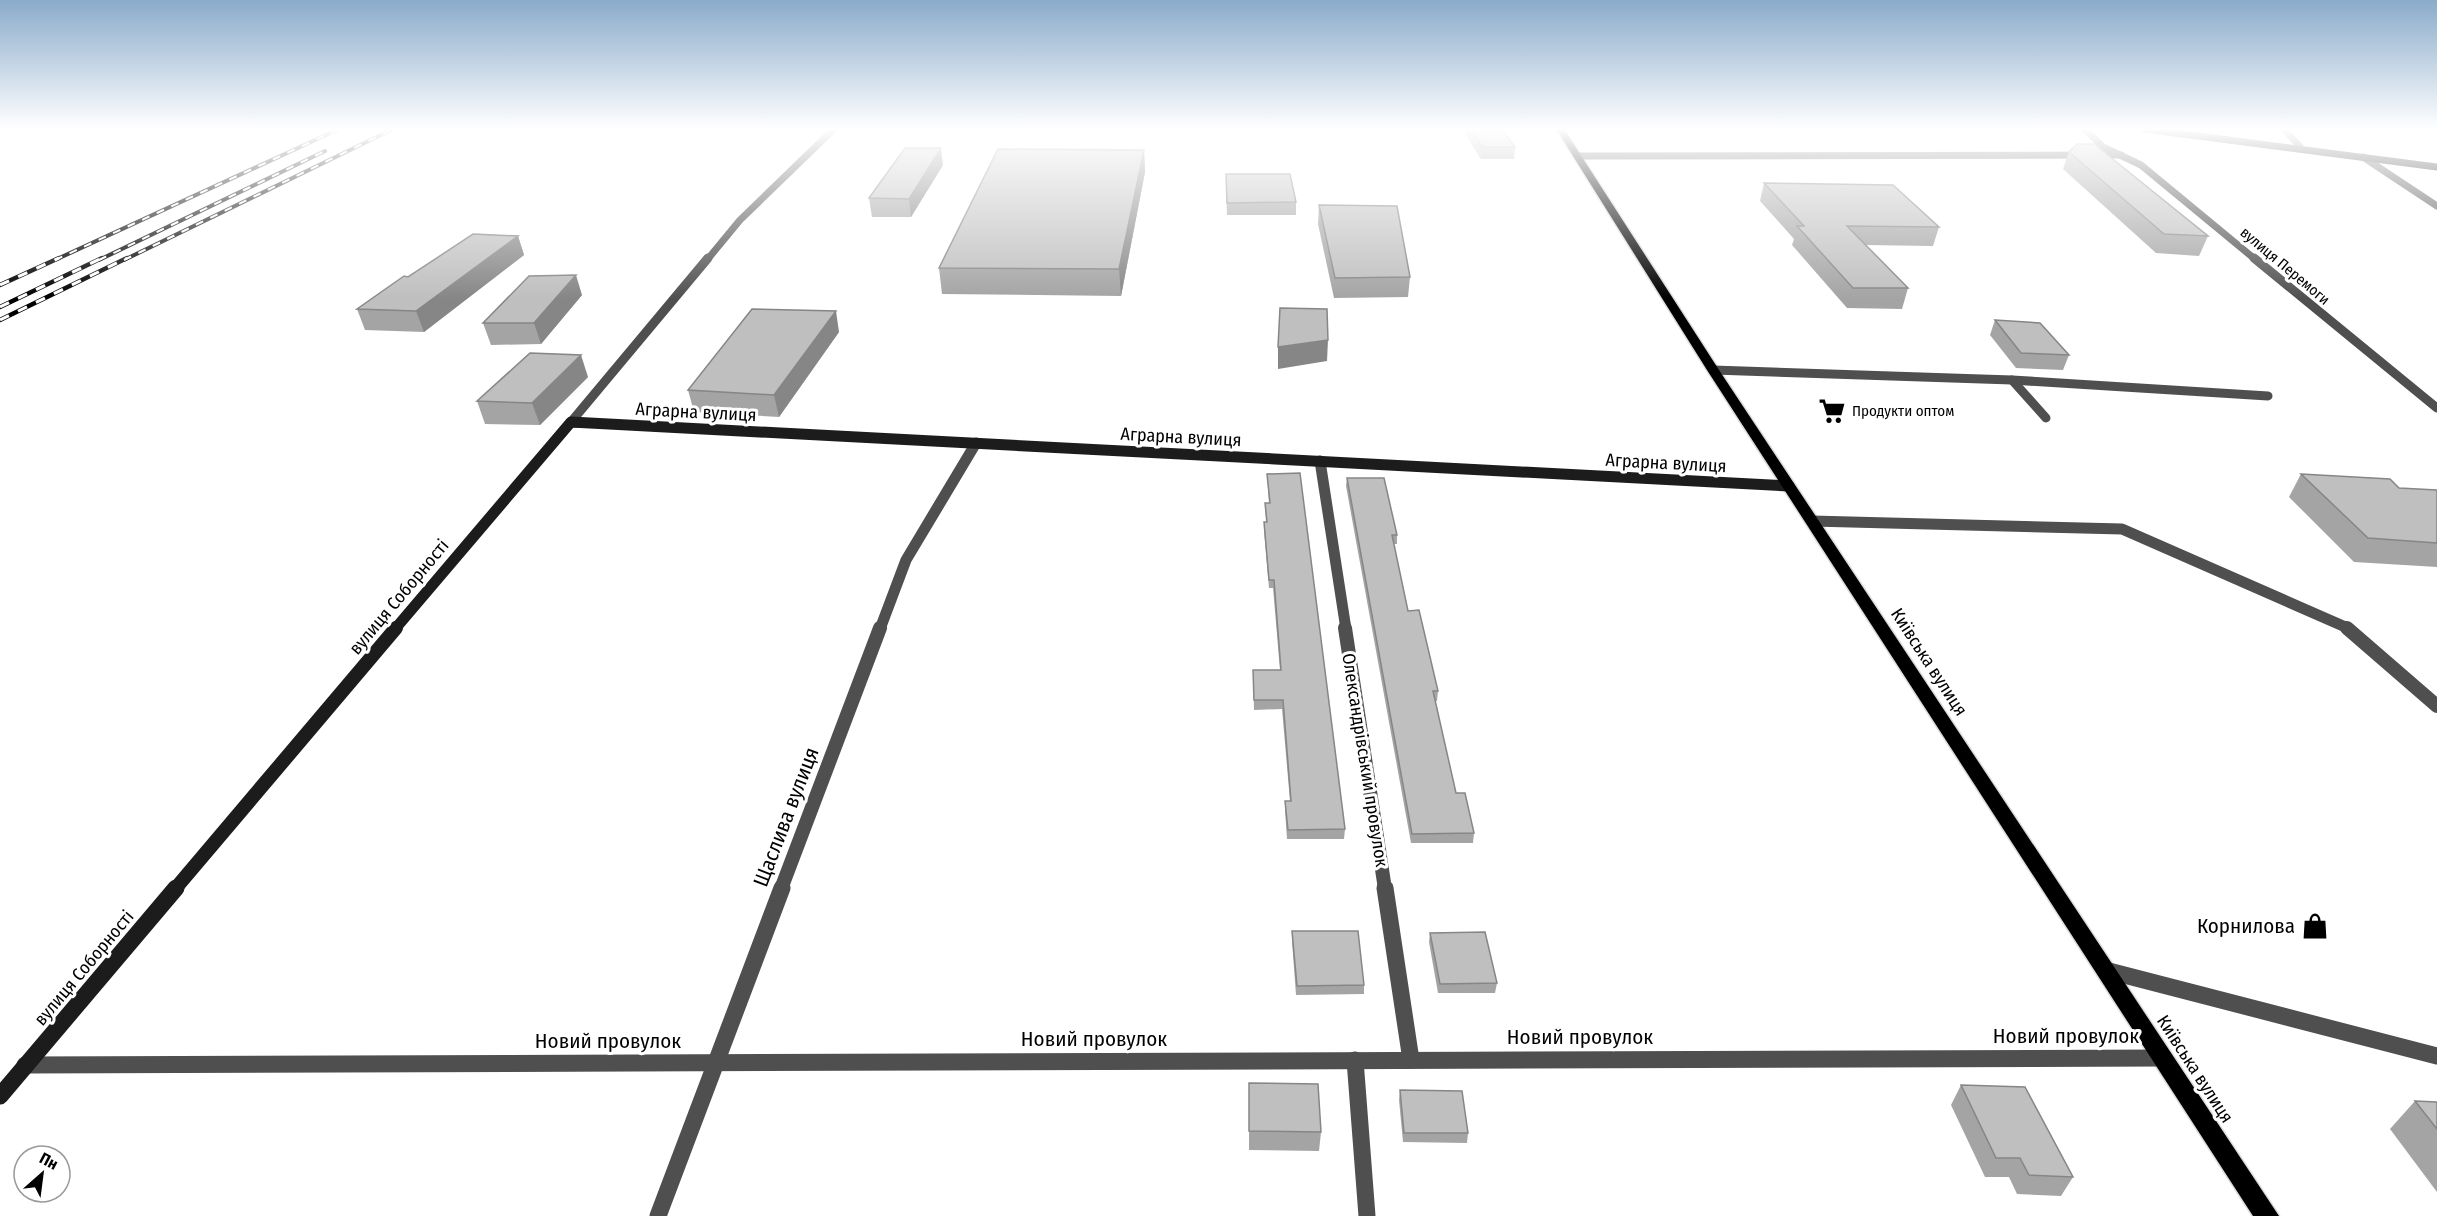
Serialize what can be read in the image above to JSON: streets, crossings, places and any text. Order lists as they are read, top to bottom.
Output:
{
  "streets": {
    "main road": ["Київська вулиця"],
    "street": [
      "вулиця Перемоги",
      "Аграрна вулиця",
      "вулиця Соборності",
      "Олександрівський провулок",
      "Щаслива вулиця",
      "Новий провулок"
    ]
  },
  "crossings": [
    ["Аграрна вулиця", "вулиця Соборності"],
    ["Аграрна вулиця", "Київська вулиця"],
    ["Аграрна вулиця", "Олександрівський провулок"],
    ["Аграрна вулиця", "Щаслива вулиця"],
    ["вулиця Соборності", "Новий провулок"],
    ["Київська вулиця", "Новий провулок"],
    ["Олександрівський провулок", "Новий провулок"],
    ["Щаслива вулиця", "Новий провулок"]
  ],
  "places": {
    "supermarket": ["Продукти оптом"],
    "shop": ["Корнилова"]
  },
  "north": "top right"
}
